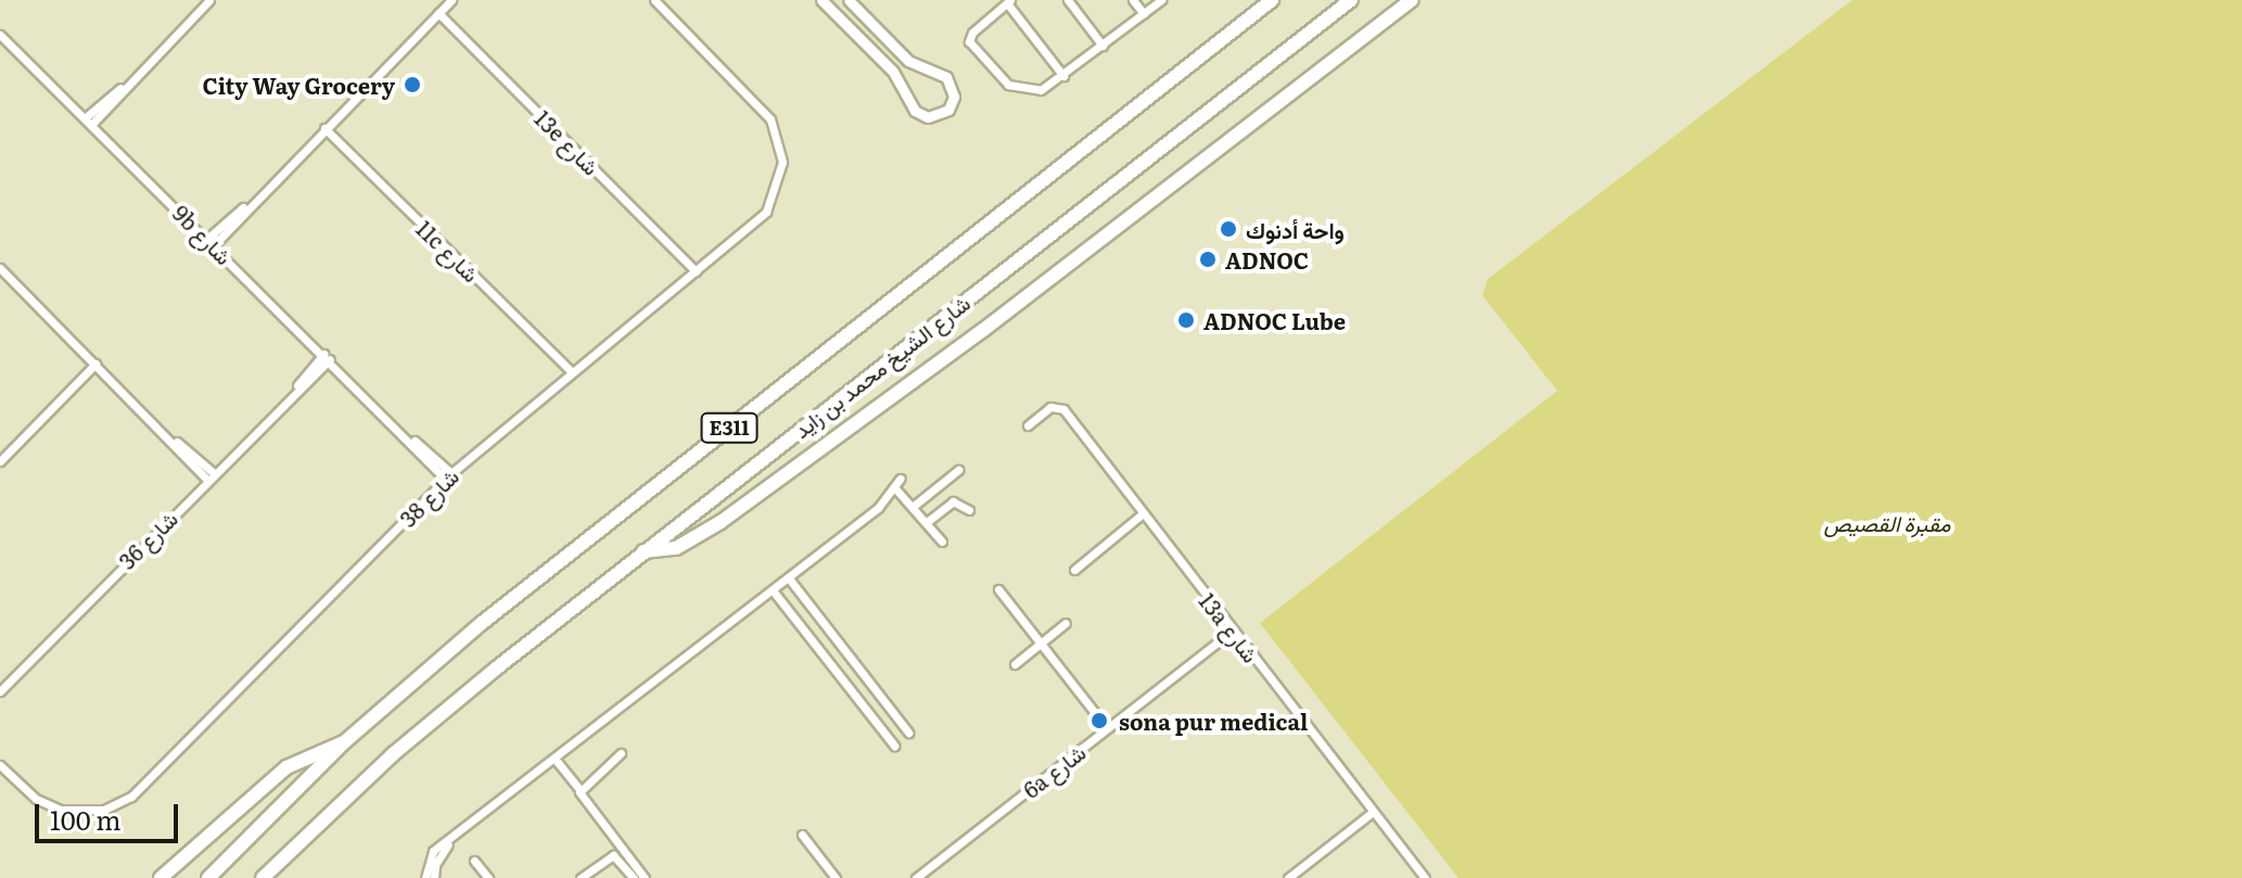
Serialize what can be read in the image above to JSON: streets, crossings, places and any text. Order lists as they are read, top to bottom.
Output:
{
  "streets": {
    "highway": ["شارع الشيخ محمد بن زايد", "E311"],
    "street": [
      "13e شارع",
      "9b شارع",
      "11c شارع",
      "شارع 38",
      "شارع 36",
      "13a شارع",
      "6a شارع"
    ]
  },
  "crossings": [
    ["13e شارع", "شارع 38"],
    ["9b شارع", "شارع 38"],
    ["9b شارع", "شارع 36"],
    ["11c شارع", "شارع 38"],
    ["13a شارع", "6a شارع"]
  ],
  "parks": ["مقبرة القصيص"],
  "places": [
    "City Way Grocery",
    "واحة أدنوك",
    "ADNOC",
    "ADNOC Lube",
    "sona pur medical"
  ],
  "scale_bar": "100 m"
}
